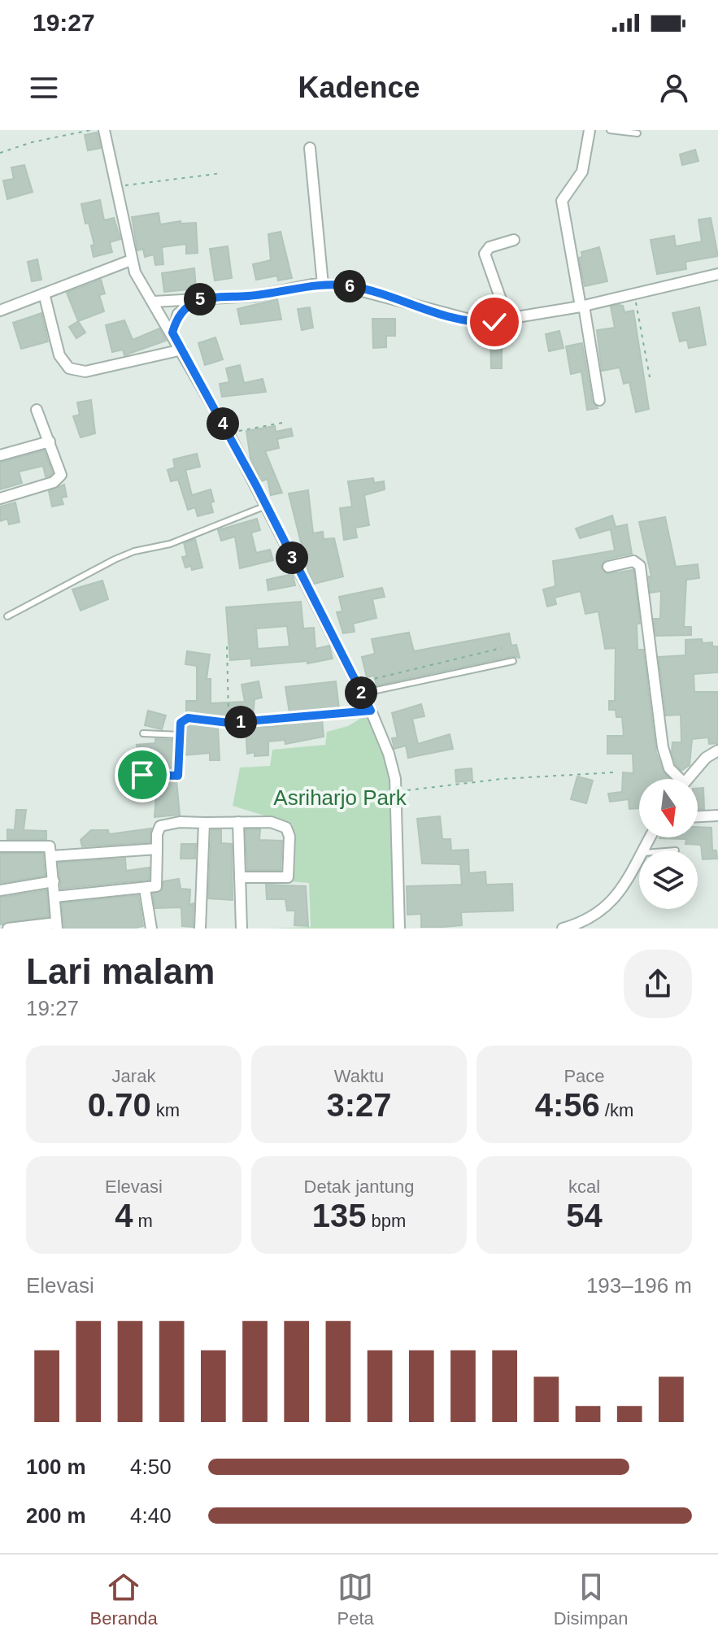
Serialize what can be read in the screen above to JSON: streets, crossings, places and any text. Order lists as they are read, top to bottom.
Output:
{
  "parks": ["Asriharjo Park"],
  "north": "bottom",
  "page": {
    "status": "19:27",
    "header": "Kadence",
    "pins": [
      "6",
      "5",
      "4",
      "3",
      "2",
      "1"
    ],
    "heading": ["Lari malam", "19:27"],
    "stats": [
      ["Jarak", "0.70 km"],
      ["Waktu", "3:27"],
      ["Pace", "4:56 /km"],
      ["Elevasi", "4 m"],
      ["Detak jantung", "135 bpm"],
      ["kcal", "54"]
    ],
    "chart": ["Elevasi", "193–196 m"],
    "list": [
      {
        "name": "100 m",
        "note": "4:50"
      },
      {
        "name": "200 m",
        "note": "4:40"
      }
    ],
    "tabs": ["Beranda", "Peta", "Disimpan"]
  }
}
